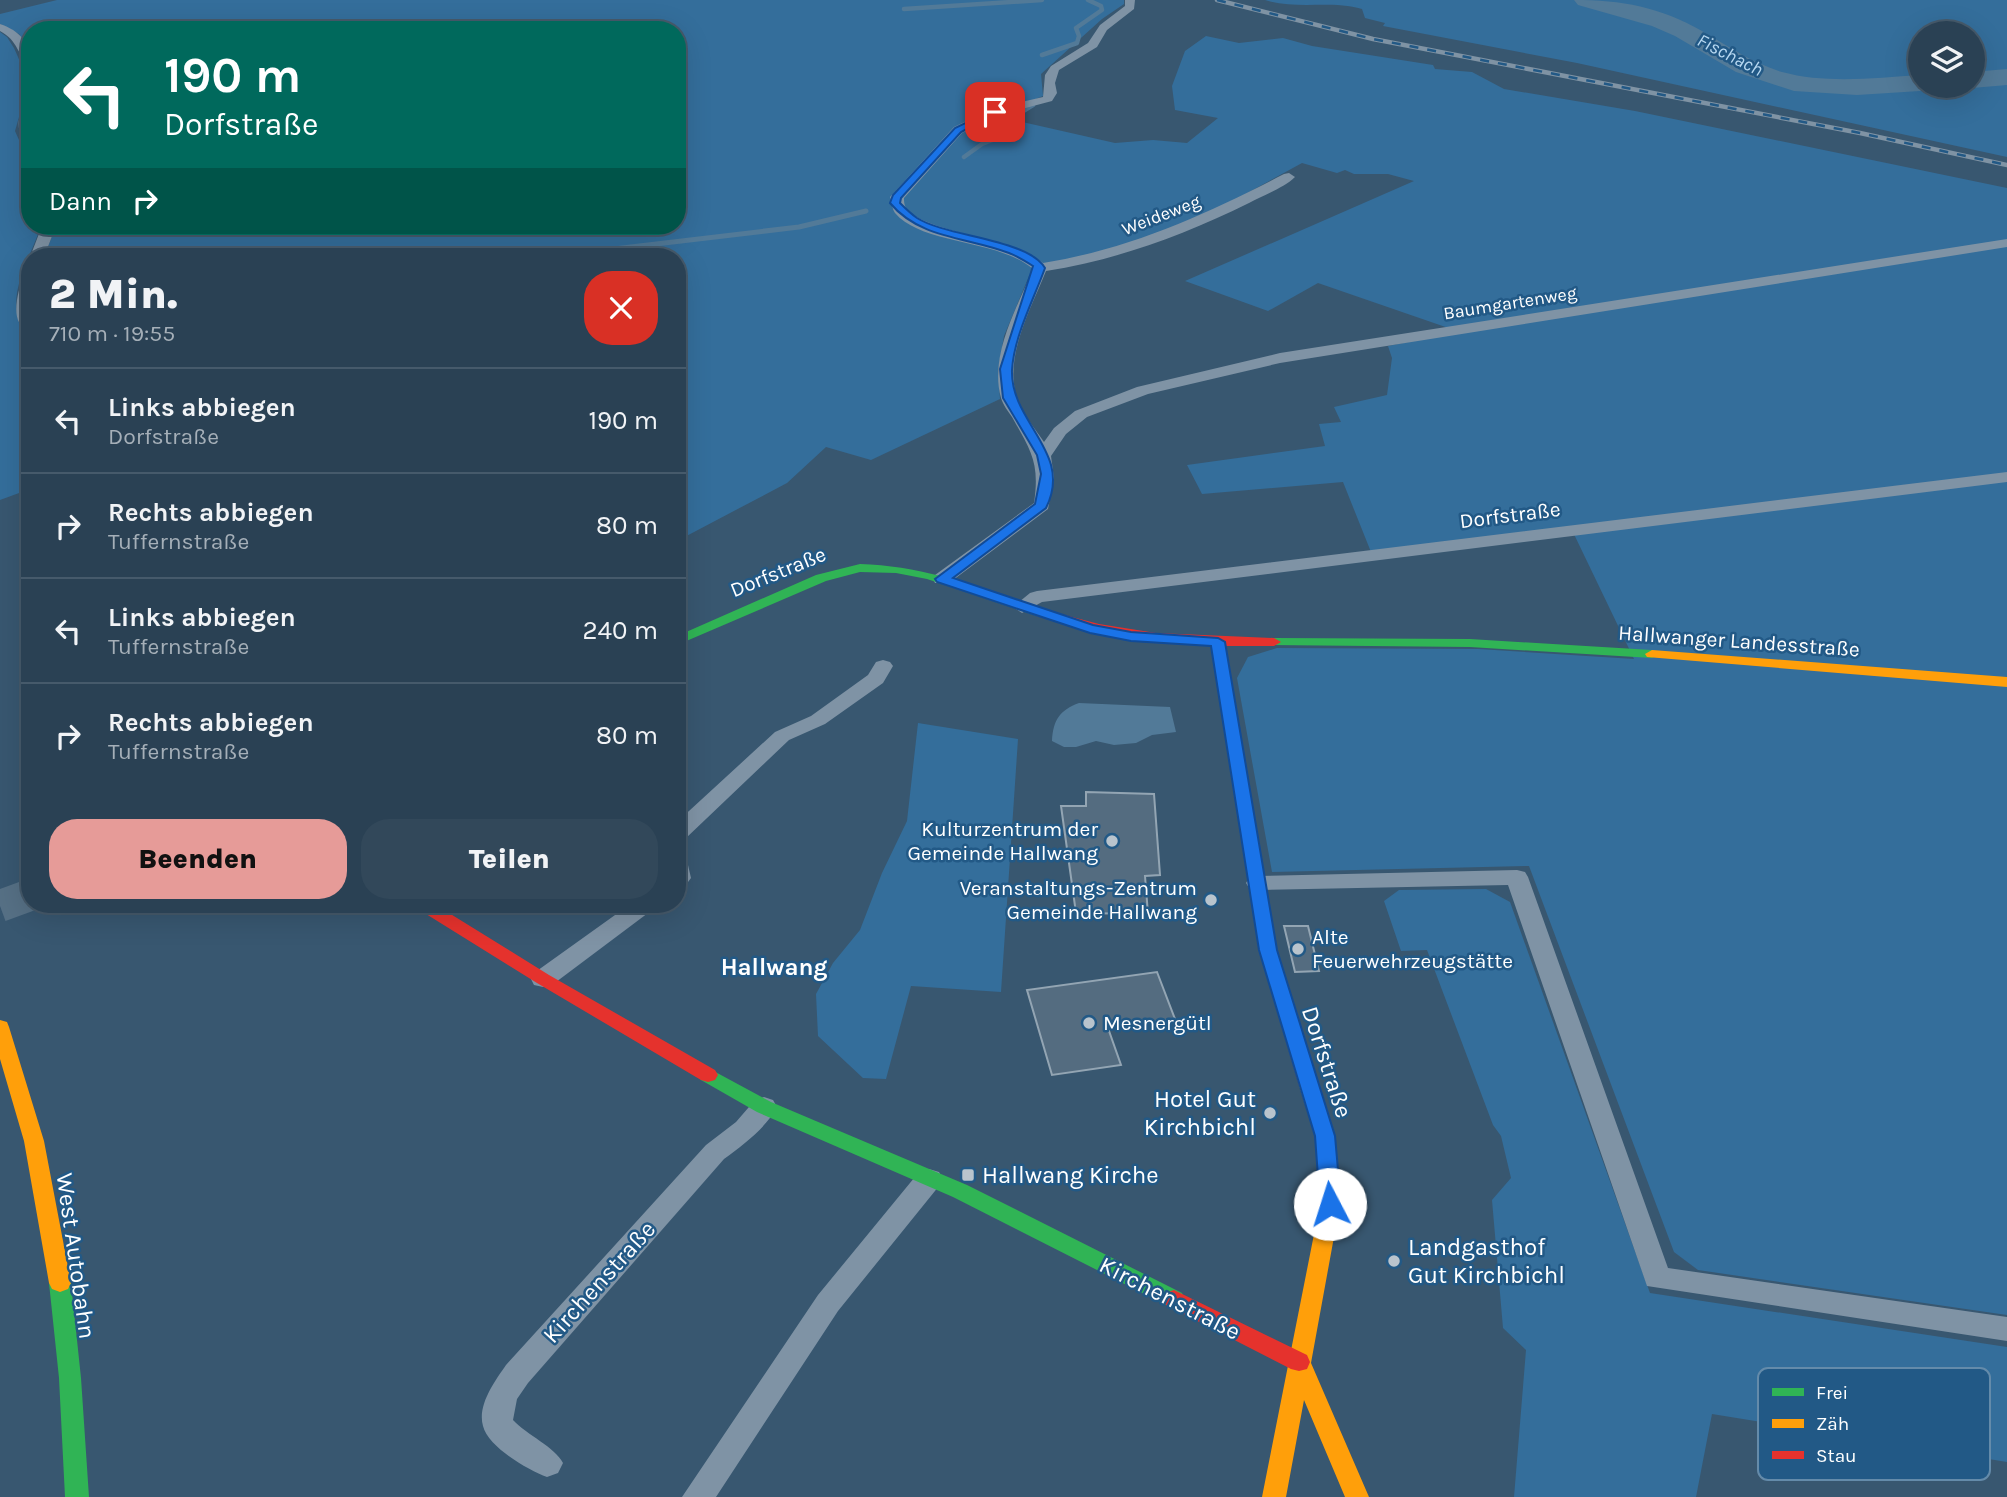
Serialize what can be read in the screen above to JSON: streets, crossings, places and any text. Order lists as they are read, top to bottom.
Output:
{
  "streets": {
    "main road": [
      "Dorfstraße",
      "Hallwanger Landesstraße",
      "West Autobahn",
      "Kirchenstraße"
    ],
    "street": ["Weideweg", "Baumgartenweg"]
  },
  "crossings": [
    ["Dorfstraße", "Hallwanger Landesstraße"],
    ["Dorfstraße", "Kirchenstraße"]
  ],
  "districts": ["Hallwang"],
  "water": ["Fischach"],
  "places": {
    "other": [
      "Kulturzentrum der Gemeinde Hallwang",
      "Veranstaltungs-Zentrum Gemeinde Hallwang",
      "Alte Feuerwehrzeugstätte",
      "Mesnergütl",
      "Hotel Gut Kirchbichl",
      "Landgasthof Gut Kirchbichl"
    ],
    "transit": ["Hallwang Kirche"]
  },
  "legend": ["Frei", "Zäh", "Stau"],
  "page": {
    "turn": ["190 m", "Dorfstraße"],
    "then": "Dann",
    "heading": ["2 Min.", "710 m · 19:55"],
    "list": [
      {
        "name": "Links abbiegen",
        "note": "Dorfstraße",
        "value": "190 m"
      },
      {
        "name": "Rechts abbiegen",
        "note": "Tuffernstraße",
        "value": "80 m"
      },
      {
        "name": "Links abbiegen",
        "note": "Tuffernstraße",
        "value": "240 m"
      },
      {
        "name": "Rechts abbiegen",
        "note": "Tuffernstraße",
        "value": "80 m"
      }
    ],
    "buttons": ["Beenden", "Teilen"]
  }
}
